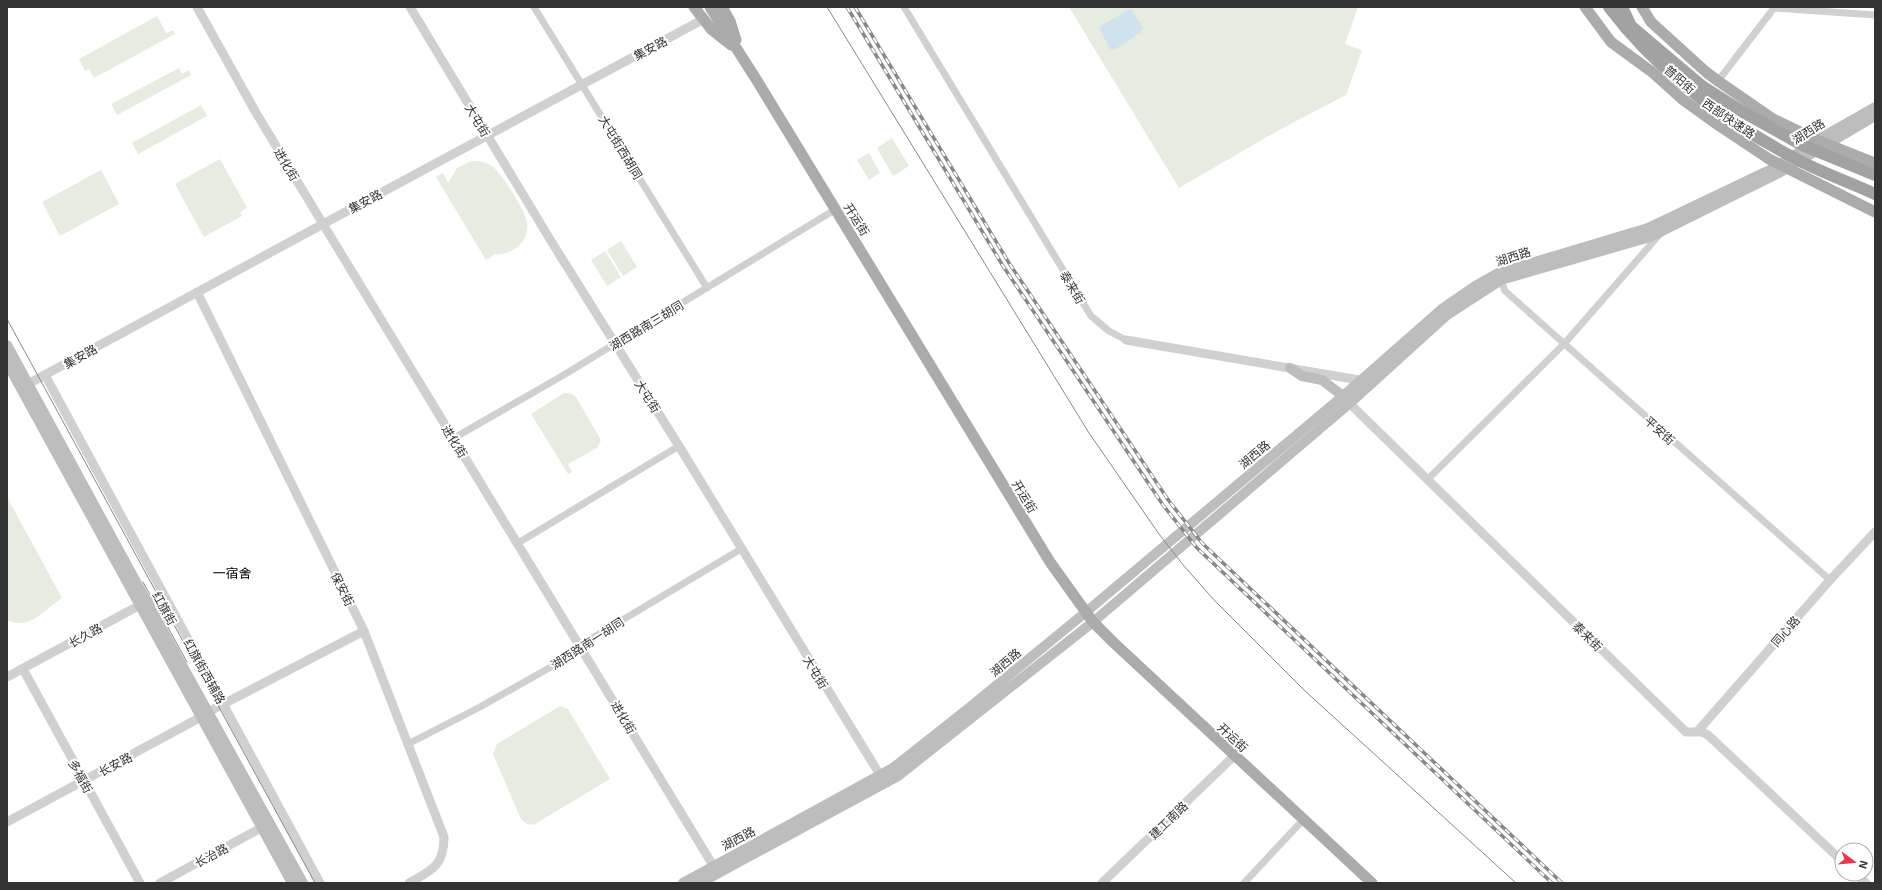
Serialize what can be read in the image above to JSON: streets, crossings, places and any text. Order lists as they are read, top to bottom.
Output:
{
  "streets": {
    "highway": ["西部快速路"],
    "main road": [
      "普阳街",
      "湖西路",
      "开运街",
      "红旗街"
    ],
    "street": [
      "集安路",
      "大屯街",
      "大屯街西胡同",
      "进化街",
      "泰来街",
      "湖西路南三胡同",
      "平安街",
      "保安街",
      "同心路",
      "长久路",
      "湖西路南一胡同",
      "红旗街西辅路",
      "长安路",
      "多福街",
      "建工南路",
      "长治路"
    ]
  },
  "crossings": [
    ["集安路", "大屯街"],
    ["集安路", "大屯街西胡同"],
    ["集安路", "进化街"],
    ["集安路", "开运街"],
    ["集安路", "保安街"],
    ["集安路", "红旗街"],
    ["集安路", "红旗街西辅路"],
    ["普阳街", "湖西路"],
    ["大屯街", "湖西路"],
    ["大屯街", "湖西路南三胡同"],
    ["大屯街", "湖西路南一胡同"],
    ["湖西路", "进化街"],
    ["湖西路", "开运街"],
    ["湖西路", "泰来街"],
    ["湖西路", "平安街"],
    ["大屯街西胡同", "湖西路南三胡同"],
    ["进化街", "湖西路南三胡同"],
    ["进化街", "湖西路南一胡同"],
    ["开运街", "湖西路南三胡同"],
    ["开运街", "建工南路"],
    ["泰来街", "同心路"],
    ["平安街", "同心路"],
    ["保安街", "湖西路南一胡同"],
    ["保安街", "长安路"],
    ["红旗街", "长久路"],
    ["红旗街", "长安路"],
    ["红旗街", "长治路"],
    ["长久路", "红旗街西辅路"],
    ["长久路", "多福街"],
    ["红旗街西辅路", "长安路"],
    ["长安路", "多福街"]
  ],
  "districts": ["一宿舍"],
  "north": "right"
}
